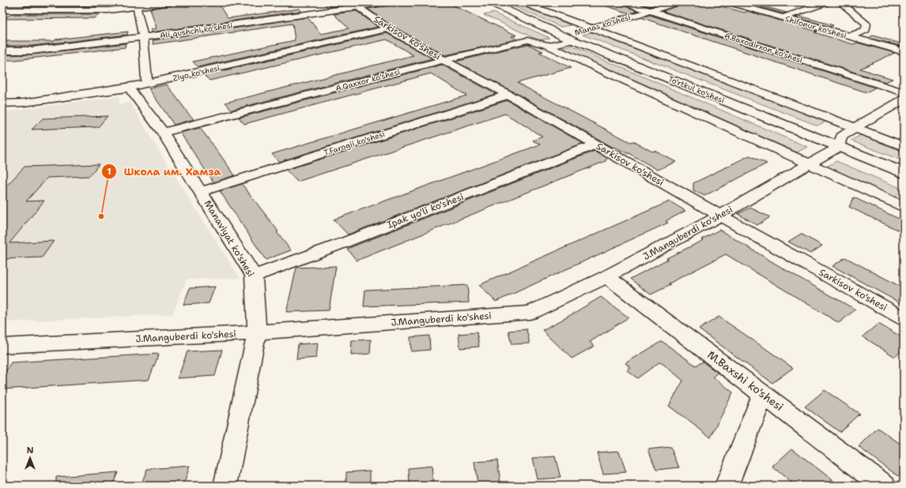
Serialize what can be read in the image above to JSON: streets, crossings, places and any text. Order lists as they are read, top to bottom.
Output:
{
  "streets": {
    "main road": ["To'rtkul ko'shesi"],
    "street": [
      "Manas ko'shesi",
      "Shifonur ko'shesi",
      "Ali qushchi ko'shesi",
      "Sarkisov ko'shesi",
      "A.Baxodirxon ko'shesi",
      "Ziyo ko'shesi",
      "A.Qaxxor ko'shesi",
      "T.Farogii ko'shesi",
      "Ipak yo'li ko'shesi",
      "J.Manguberdi ko'shesi",
      "Manaviyat ko'shesi",
      "M.Baxshi ko'shesi"
    ]
  },
  "crossings": [
    ["Manas ko'shesi", "A.Baxodirxon ko'shesi"],
    ["Manas ko'shesi", "A.Qaxxor ko'shesi"],
    ["Manas ko'shesi", "To'rtkul ko'shesi"],
    ["Ali qushchi ko'shesi", "Sarkisov ko'shesi"],
    ["Sarkisov ko'shesi", "Ziyo ko'shesi"],
    ["Sarkisov ko'shesi", "A.Qaxxor ko'shesi"],
    ["Sarkisov ko'shesi", "T.Farogii ko'shesi"],
    ["Sarkisov ko'shesi", "Ipak yo'li ko'shesi"],
    ["Sarkisov ko'shesi", "J.Manguberdi ko'shesi"],
    ["Ziyo ko'shesi", "Manaviyat ko'shesi"],
    ["A.Qaxxor ko'shesi", "To'rtkul ko'shesi"],
    ["A.Qaxxor ko'shesi", "Manaviyat ko'shesi"],
    ["To'rtkul ko'shesi", "J.Manguberdi ko'shesi"],
    ["T.Farogii ko'shesi", "Manaviyat ko'shesi"],
    ["Ipak yo'li ko'shesi", "Manaviyat ko'shesi"],
    ["J.Manguberdi ko'shesi", "Manaviyat ko'shesi"],
    ["J.Manguberdi ko'shesi", "M.Baxshi ko'shesi"]
  ],
  "places": ["Школа им. Хамза"],
  "north": "top"
}
